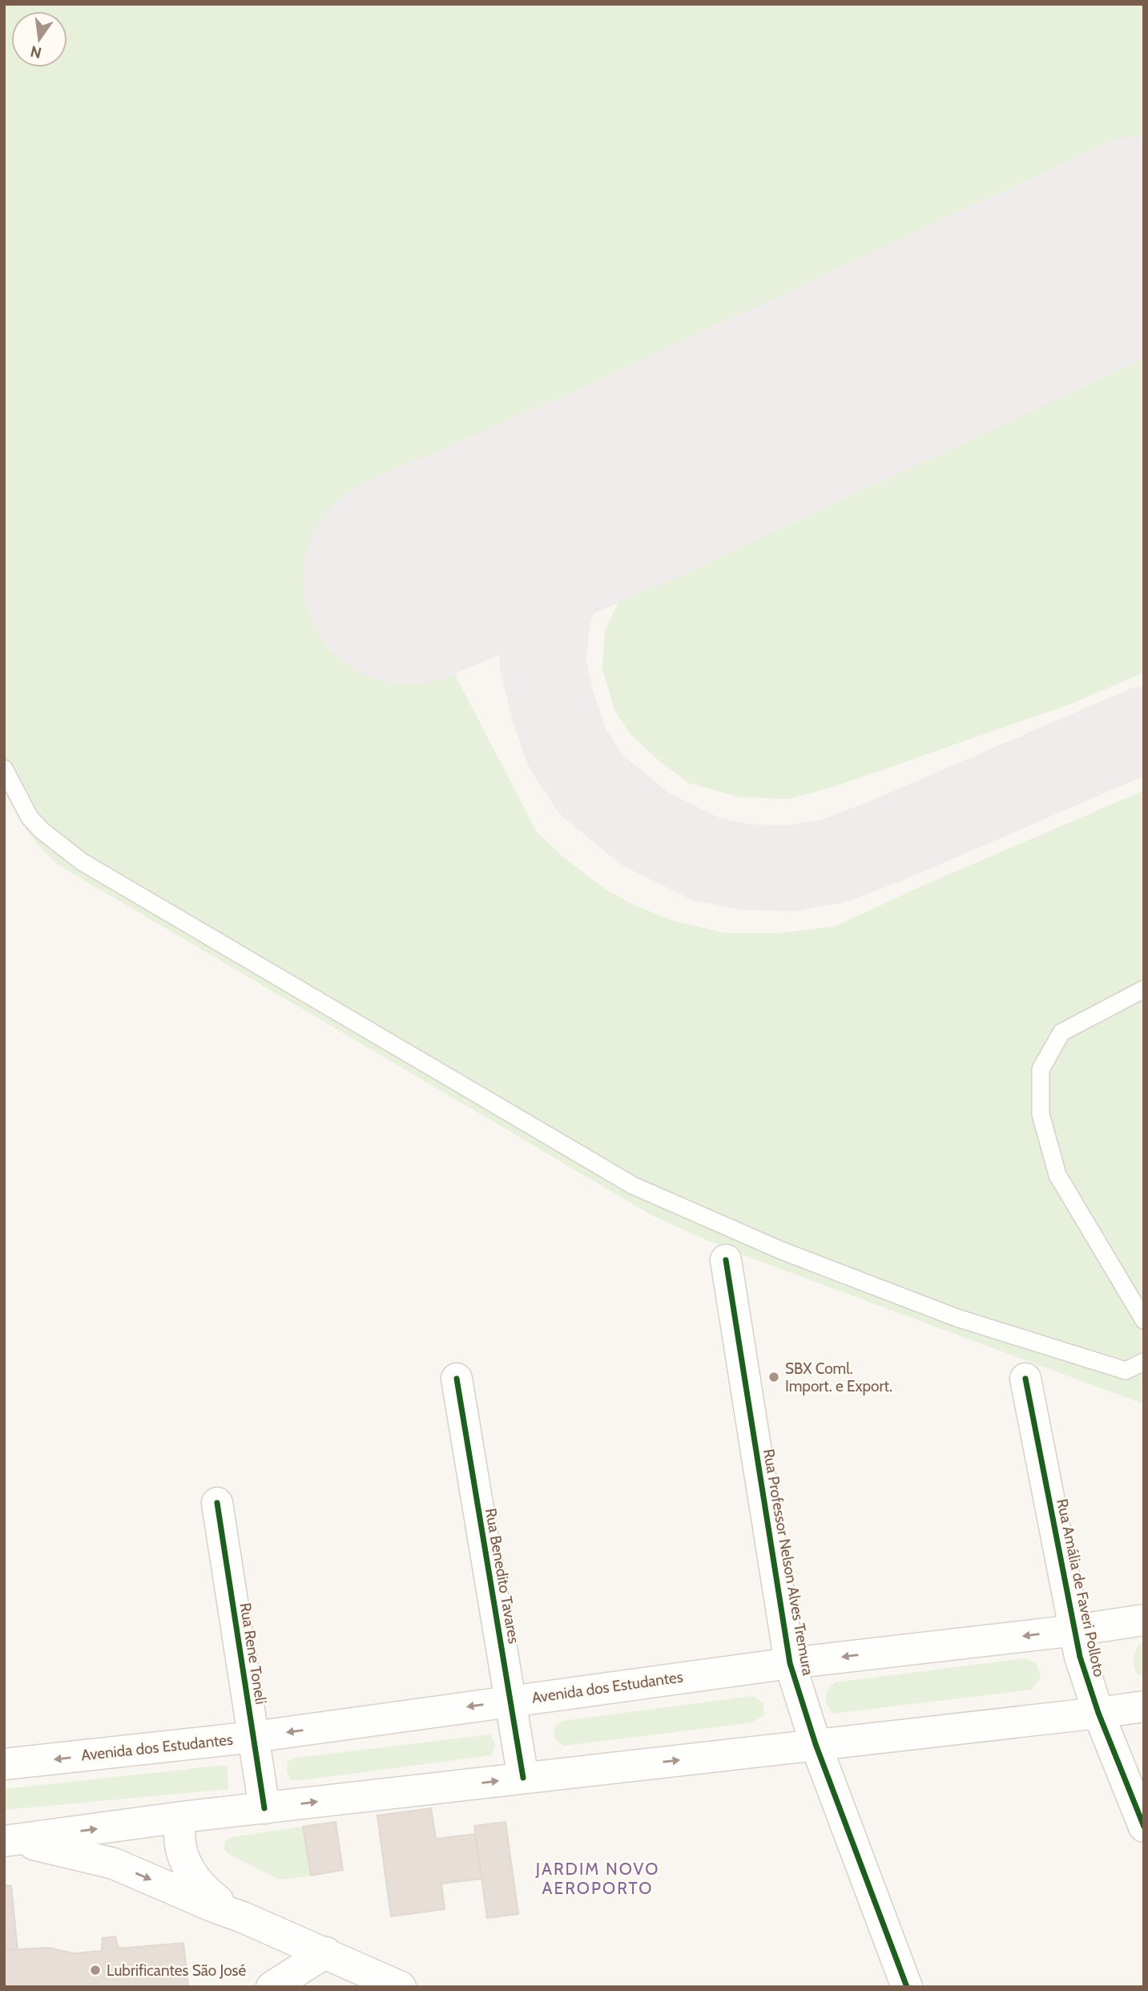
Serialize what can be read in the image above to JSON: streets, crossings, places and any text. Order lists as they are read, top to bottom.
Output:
{
  "streets": {
    "main road": [
      "Rua Professor Nelson Alves Tremura",
      "Rua Benedito Tavares",
      "Rua Amália de Faveri Polloto",
      "Rua Rene Toneli",
      "Avenida dos Estudantes"
    ]
  },
  "crossings": [
    ["Rua Professor Nelson Alves Tremura", "Avenida dos Estudantes"],
    ["Rua Benedito Tavares", "Avenida dos Estudantes"],
    ["Rua Amália de Faveri Polloto", "Avenida dos Estudantes"],
    ["Rua Rene Toneli", "Avenida dos Estudantes"]
  ],
  "districts": ["JARDIM NOVO AEROPORTO"],
  "places": ["SBX Coml. Import. e Export.", "Lubrificantes São José"],
  "north": "bottom"
}
